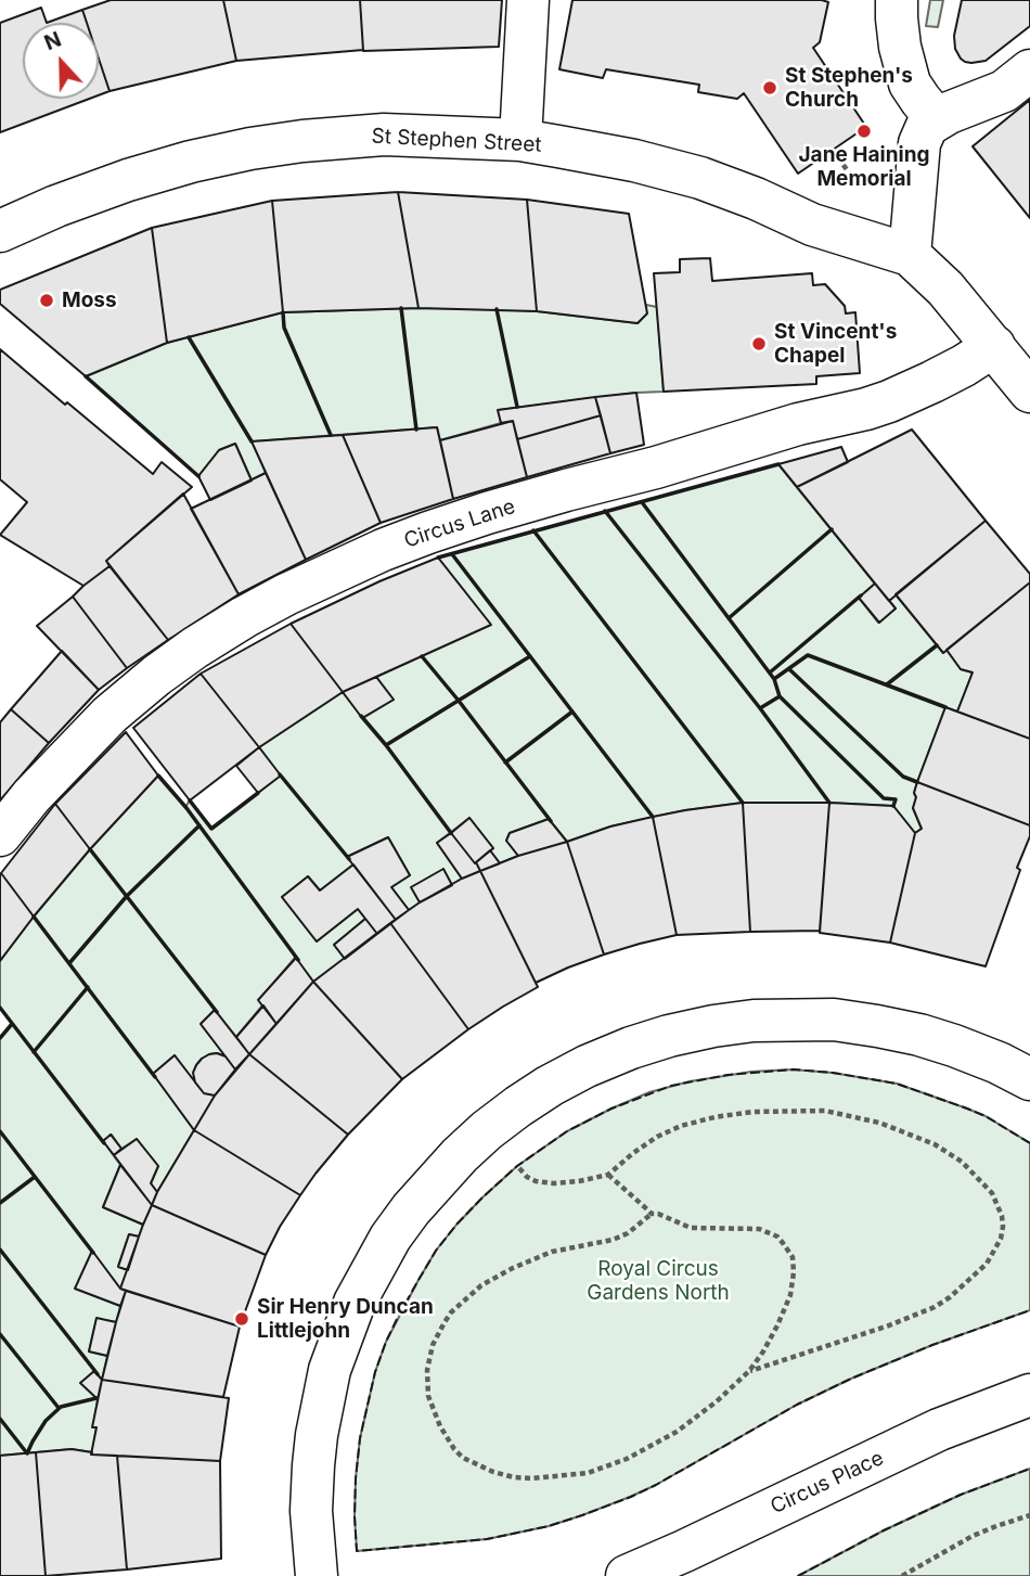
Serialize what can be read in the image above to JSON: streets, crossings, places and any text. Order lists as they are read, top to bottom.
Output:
{
  "streets": {
    "street": ["St Stephen Street", "Circus Lane", "Circus Place"]
  },
  "parks": ["Royal Circus Gardens North"],
  "places": [
    "St Stephen's Church",
    "Jane Haining Memorial",
    "Moss",
    "St Vincent's Chapel",
    "Sir Henry Duncan Littlejohn"
  ],
  "north": "top"
}
